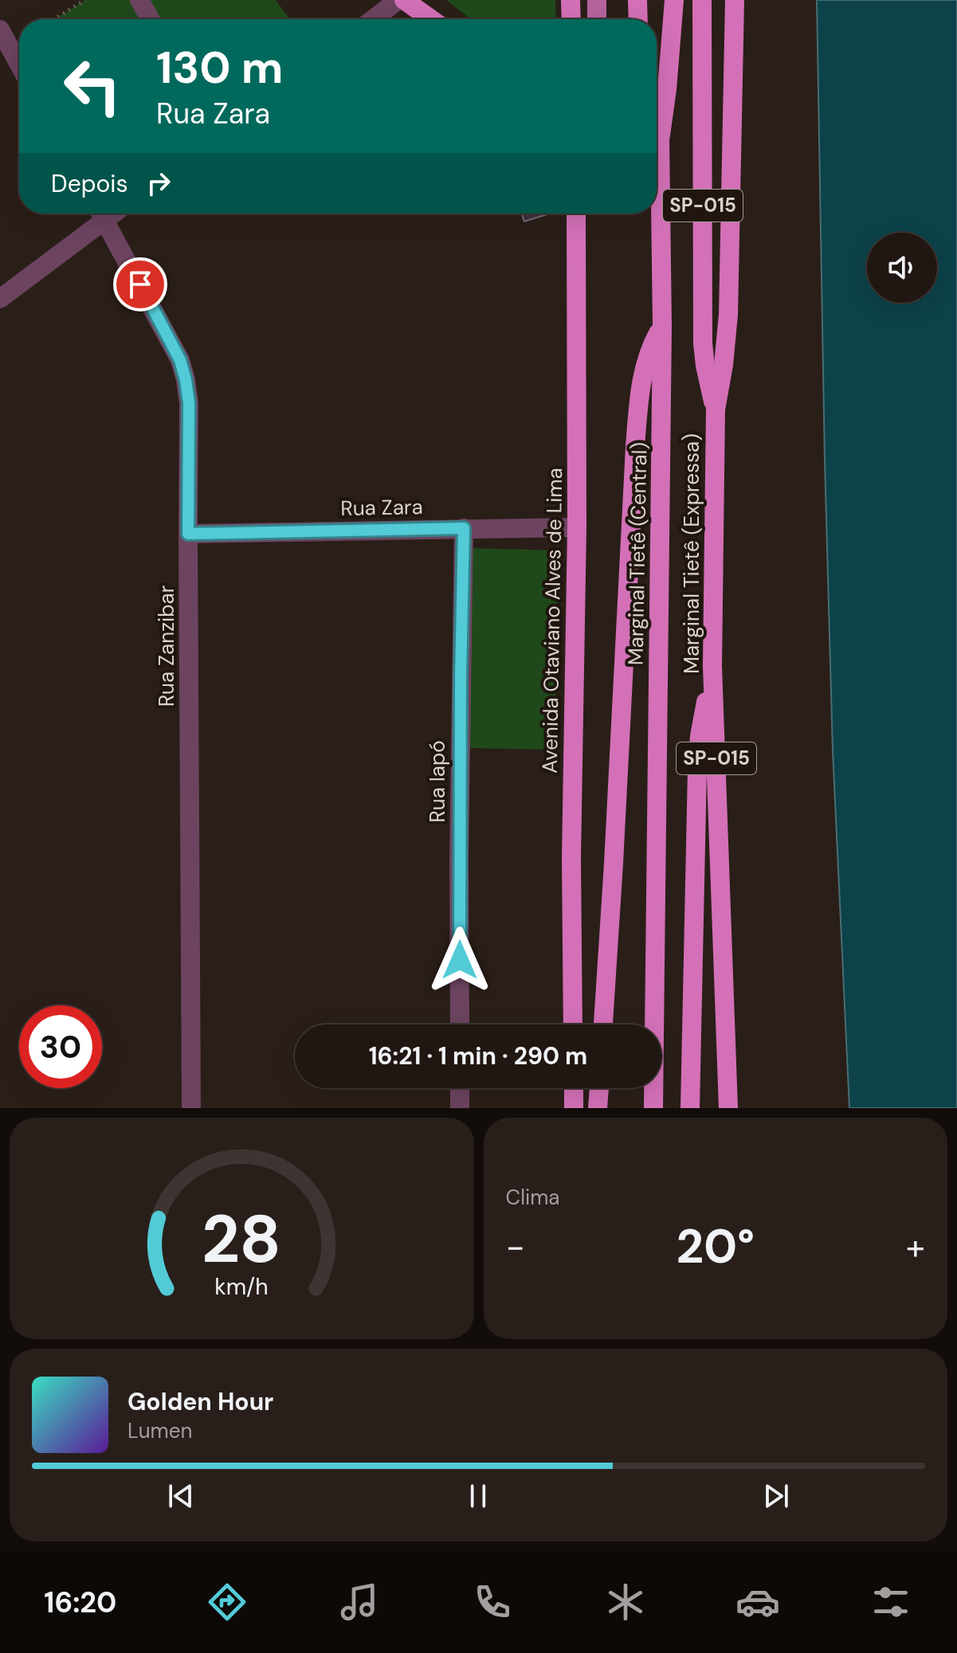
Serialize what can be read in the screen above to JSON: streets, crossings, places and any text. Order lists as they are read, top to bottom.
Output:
{
  "streets": {
    "highway": [
      "SP-015",
      "Marginal Tietê (Central)",
      "Marginal Tietê (Expressa)",
      "Avenida Otaviano Alves de Lima"
    ],
    "street": ["Rua Zara", "Rua Zanzibar", "Rua Iapó"]
  },
  "crossings": [
    ["SP-015", "Marginal Tietê (Expressa)"],
    ["Rua Zara", "Avenida Otaviano Alves de Lima"],
    ["Rua Zara", "Rua Zanzibar"],
    ["Rua Zara", "Rua Iapó"]
  ],
  "page": {
    "turn": ["130 m", "Rua Zara"],
    "then": "Depois",
    "limit": "30",
    "trip": "16:21 · 1 min · 290 m",
    "tile": "Clima",
    "heat": ["−", "20°", "+"],
    "song": ["Golden Hour", "Lumen"],
    "tabs": "16:20",
    "gauge": ["28", "km/h"]
  }
}
